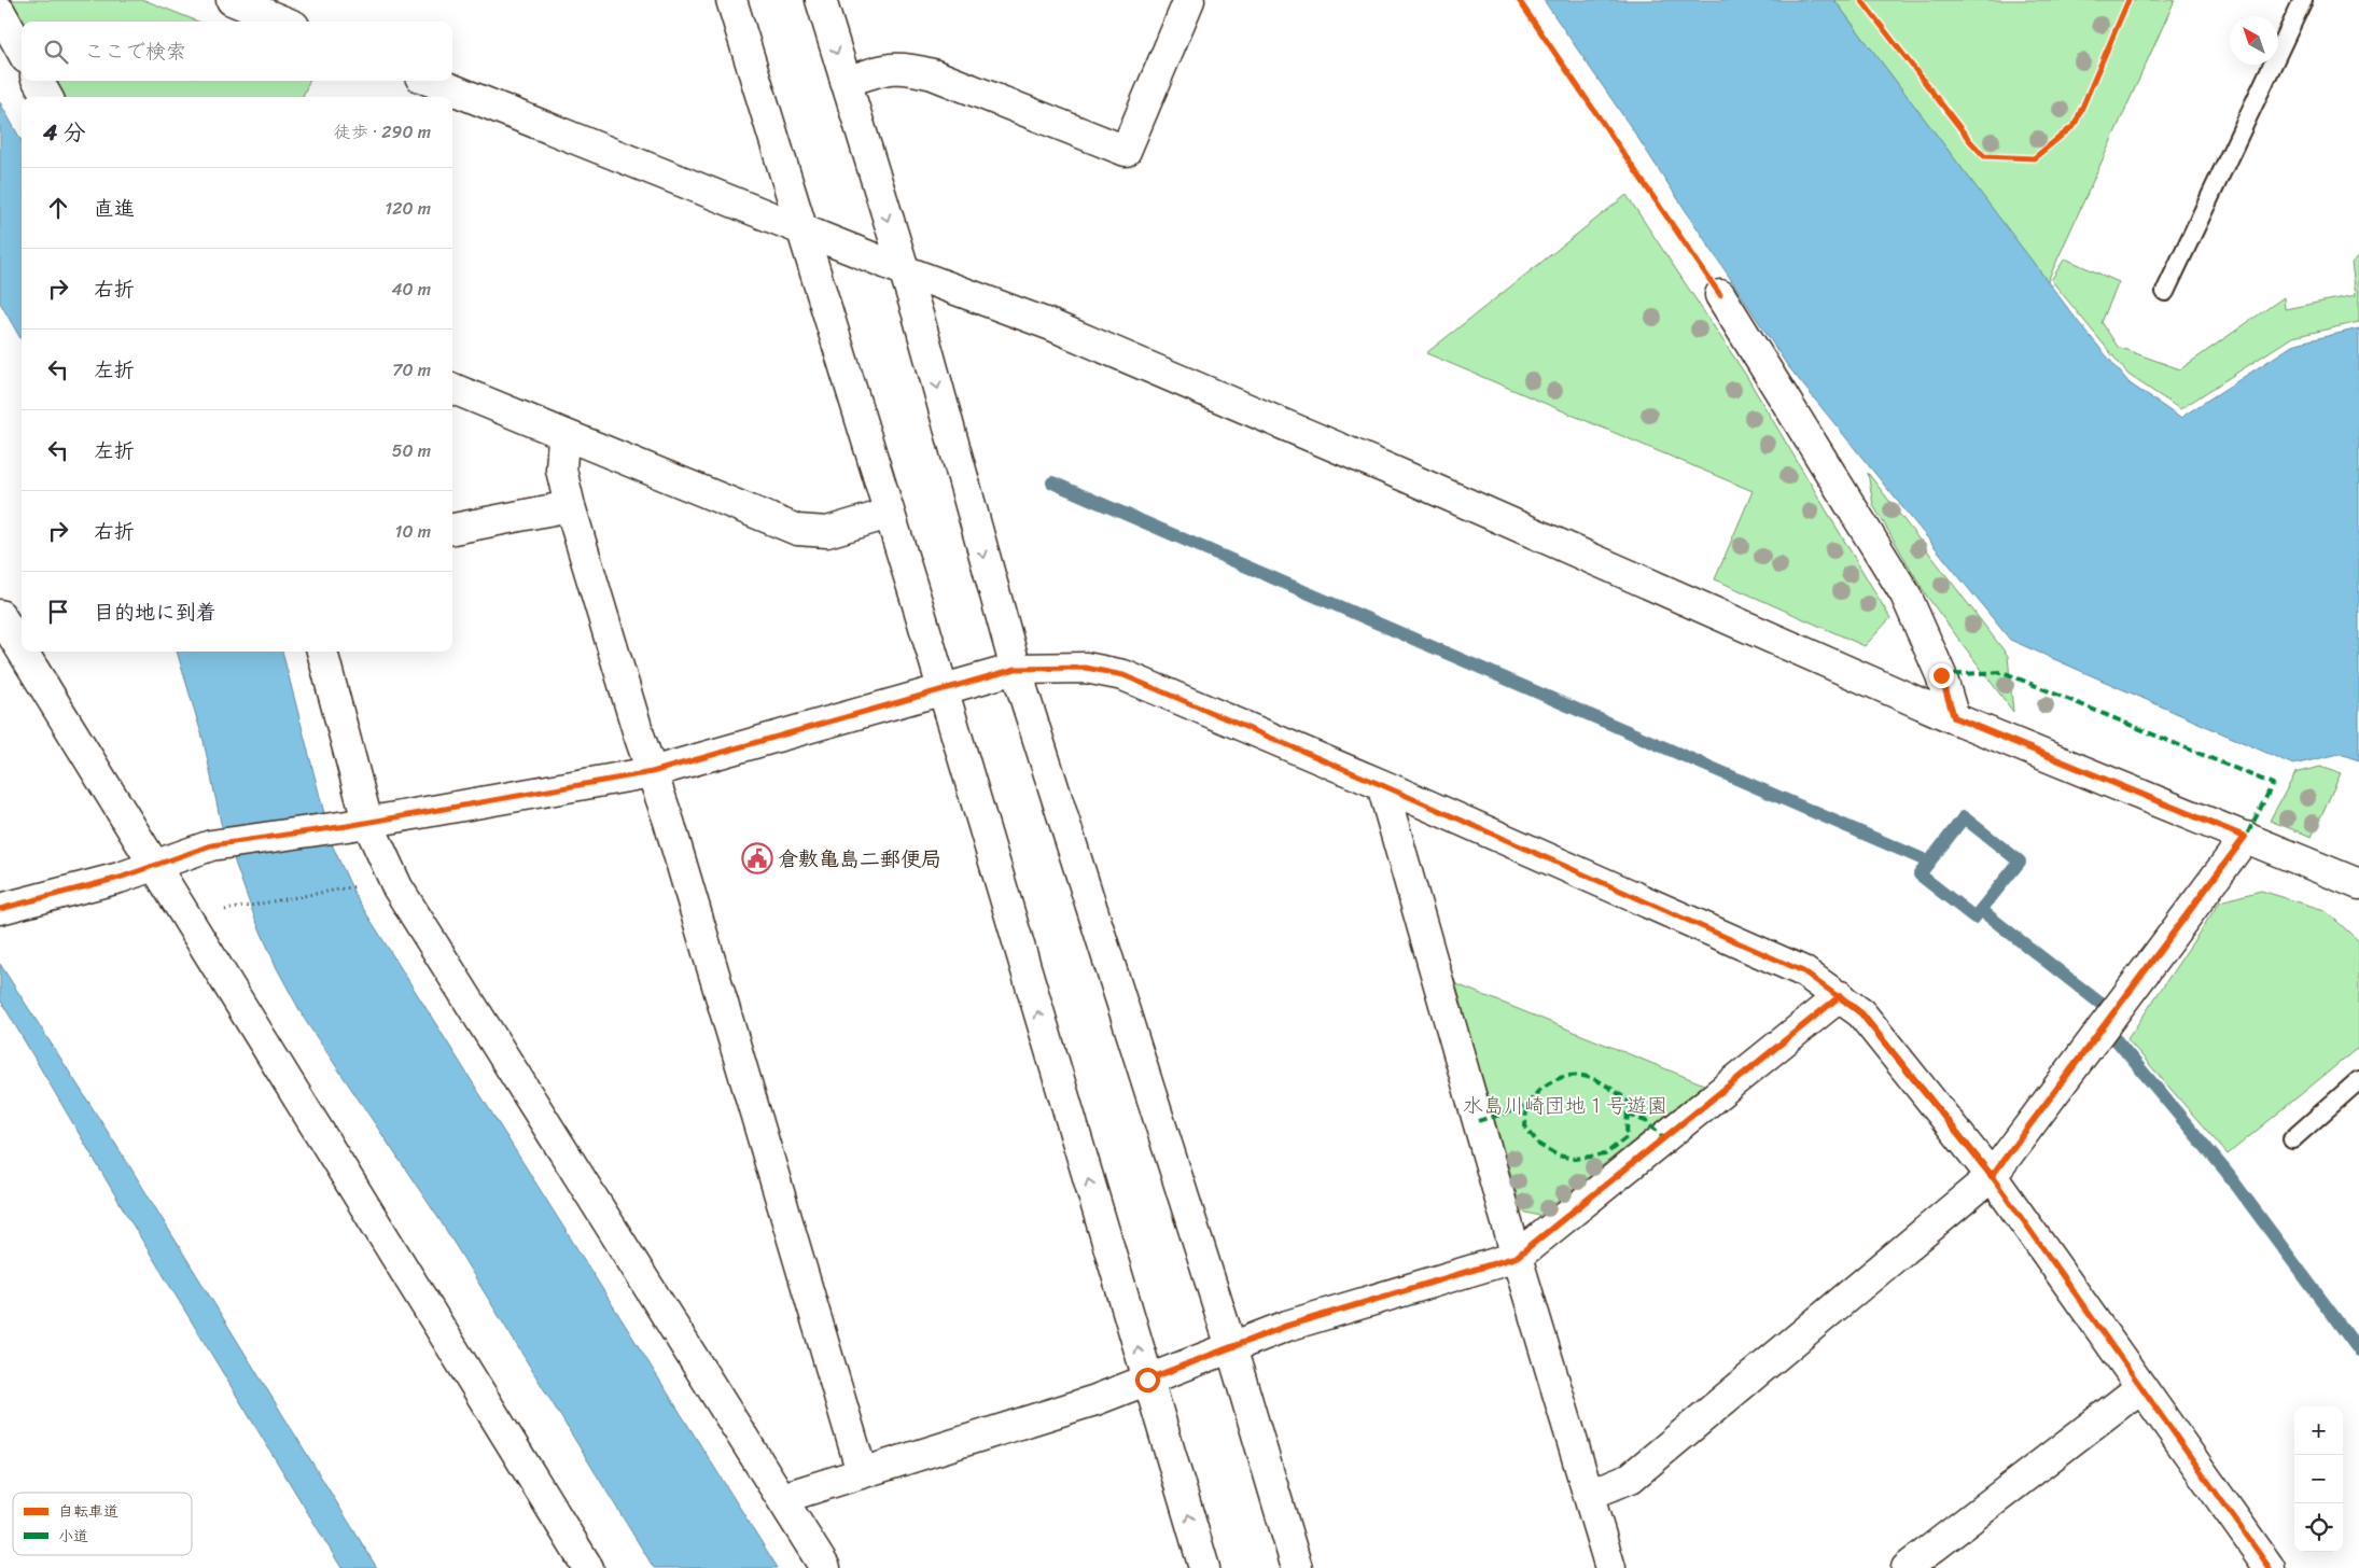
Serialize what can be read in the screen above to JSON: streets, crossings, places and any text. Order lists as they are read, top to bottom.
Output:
{
  "parks": ["水島川崎団地１号遊園"],
  "places": {
    "public building": ["倉敷亀島二郵便局"]
  },
  "legend": ["自転車道", "小道"],
  "north": "top left",
  "page": {
    "search": "ここで検索",
    "heading": ["4 分", "徒歩 · 290 m"],
    "list": [
      ["直進", "120 m"],
      ["右折", "40 m"],
      ["左折", "70 m"],
      ["左折", "50 m"],
      ["右折", "10 m"],
      "目的地に到着"
    ],
    "map_buttons": ["+", "−"]
  }
}
